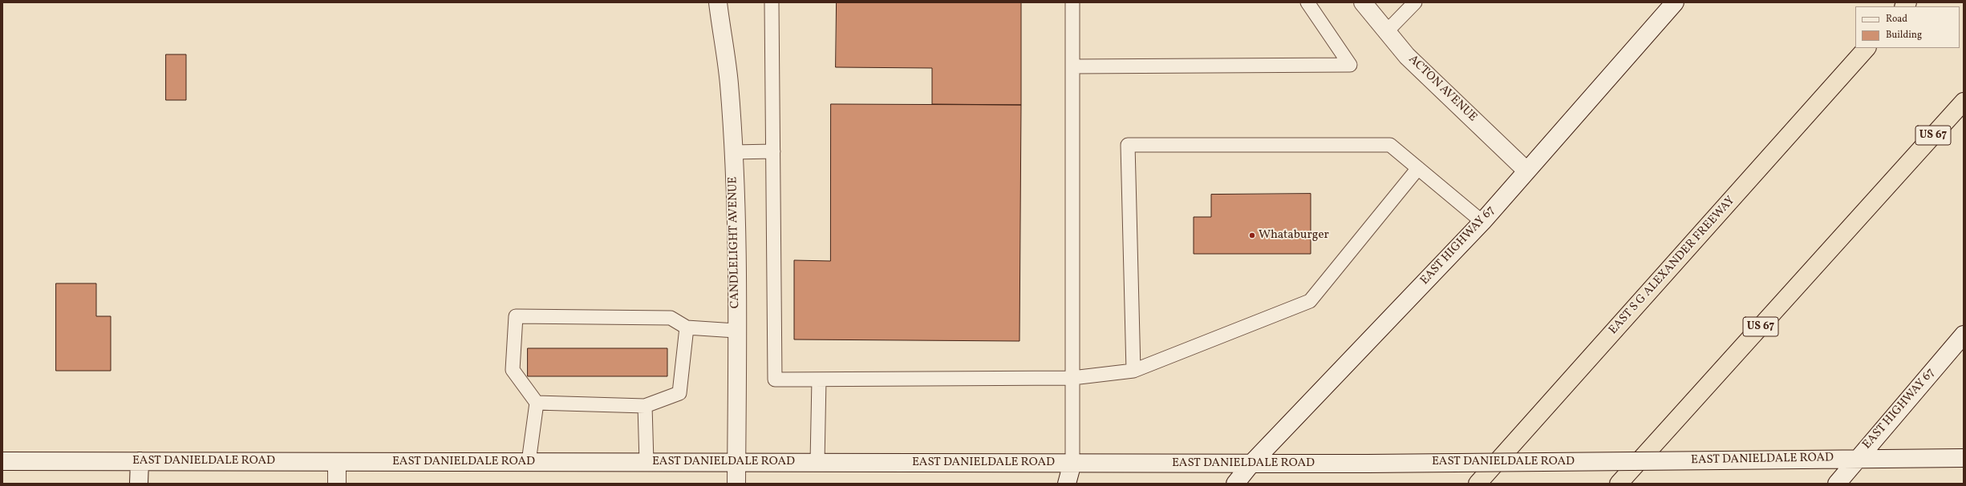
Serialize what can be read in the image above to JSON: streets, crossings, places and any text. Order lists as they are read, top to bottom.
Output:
{
  "streets": {
    "highway": ["US 67", "EAST S G ALEXANDER FREEWAY"],
    "main road": [
      "ACTON AVENUE",
      "CANDLELIGHT AVENUE",
      "EAST HIGHWAY 67",
      "EAST DANIELDALE ROAD"
    ]
  },
  "crossings": [
    ["ACTON AVENUE", "EAST HIGHWAY 67"],
    ["CANDLELIGHT AVENUE", "EAST DANIELDALE ROAD"],
    ["EAST HIGHWAY 67", "EAST DANIELDALE ROAD"]
  ],
  "places": ["Whataburger"],
  "legend": ["Road", "Building"]
}
